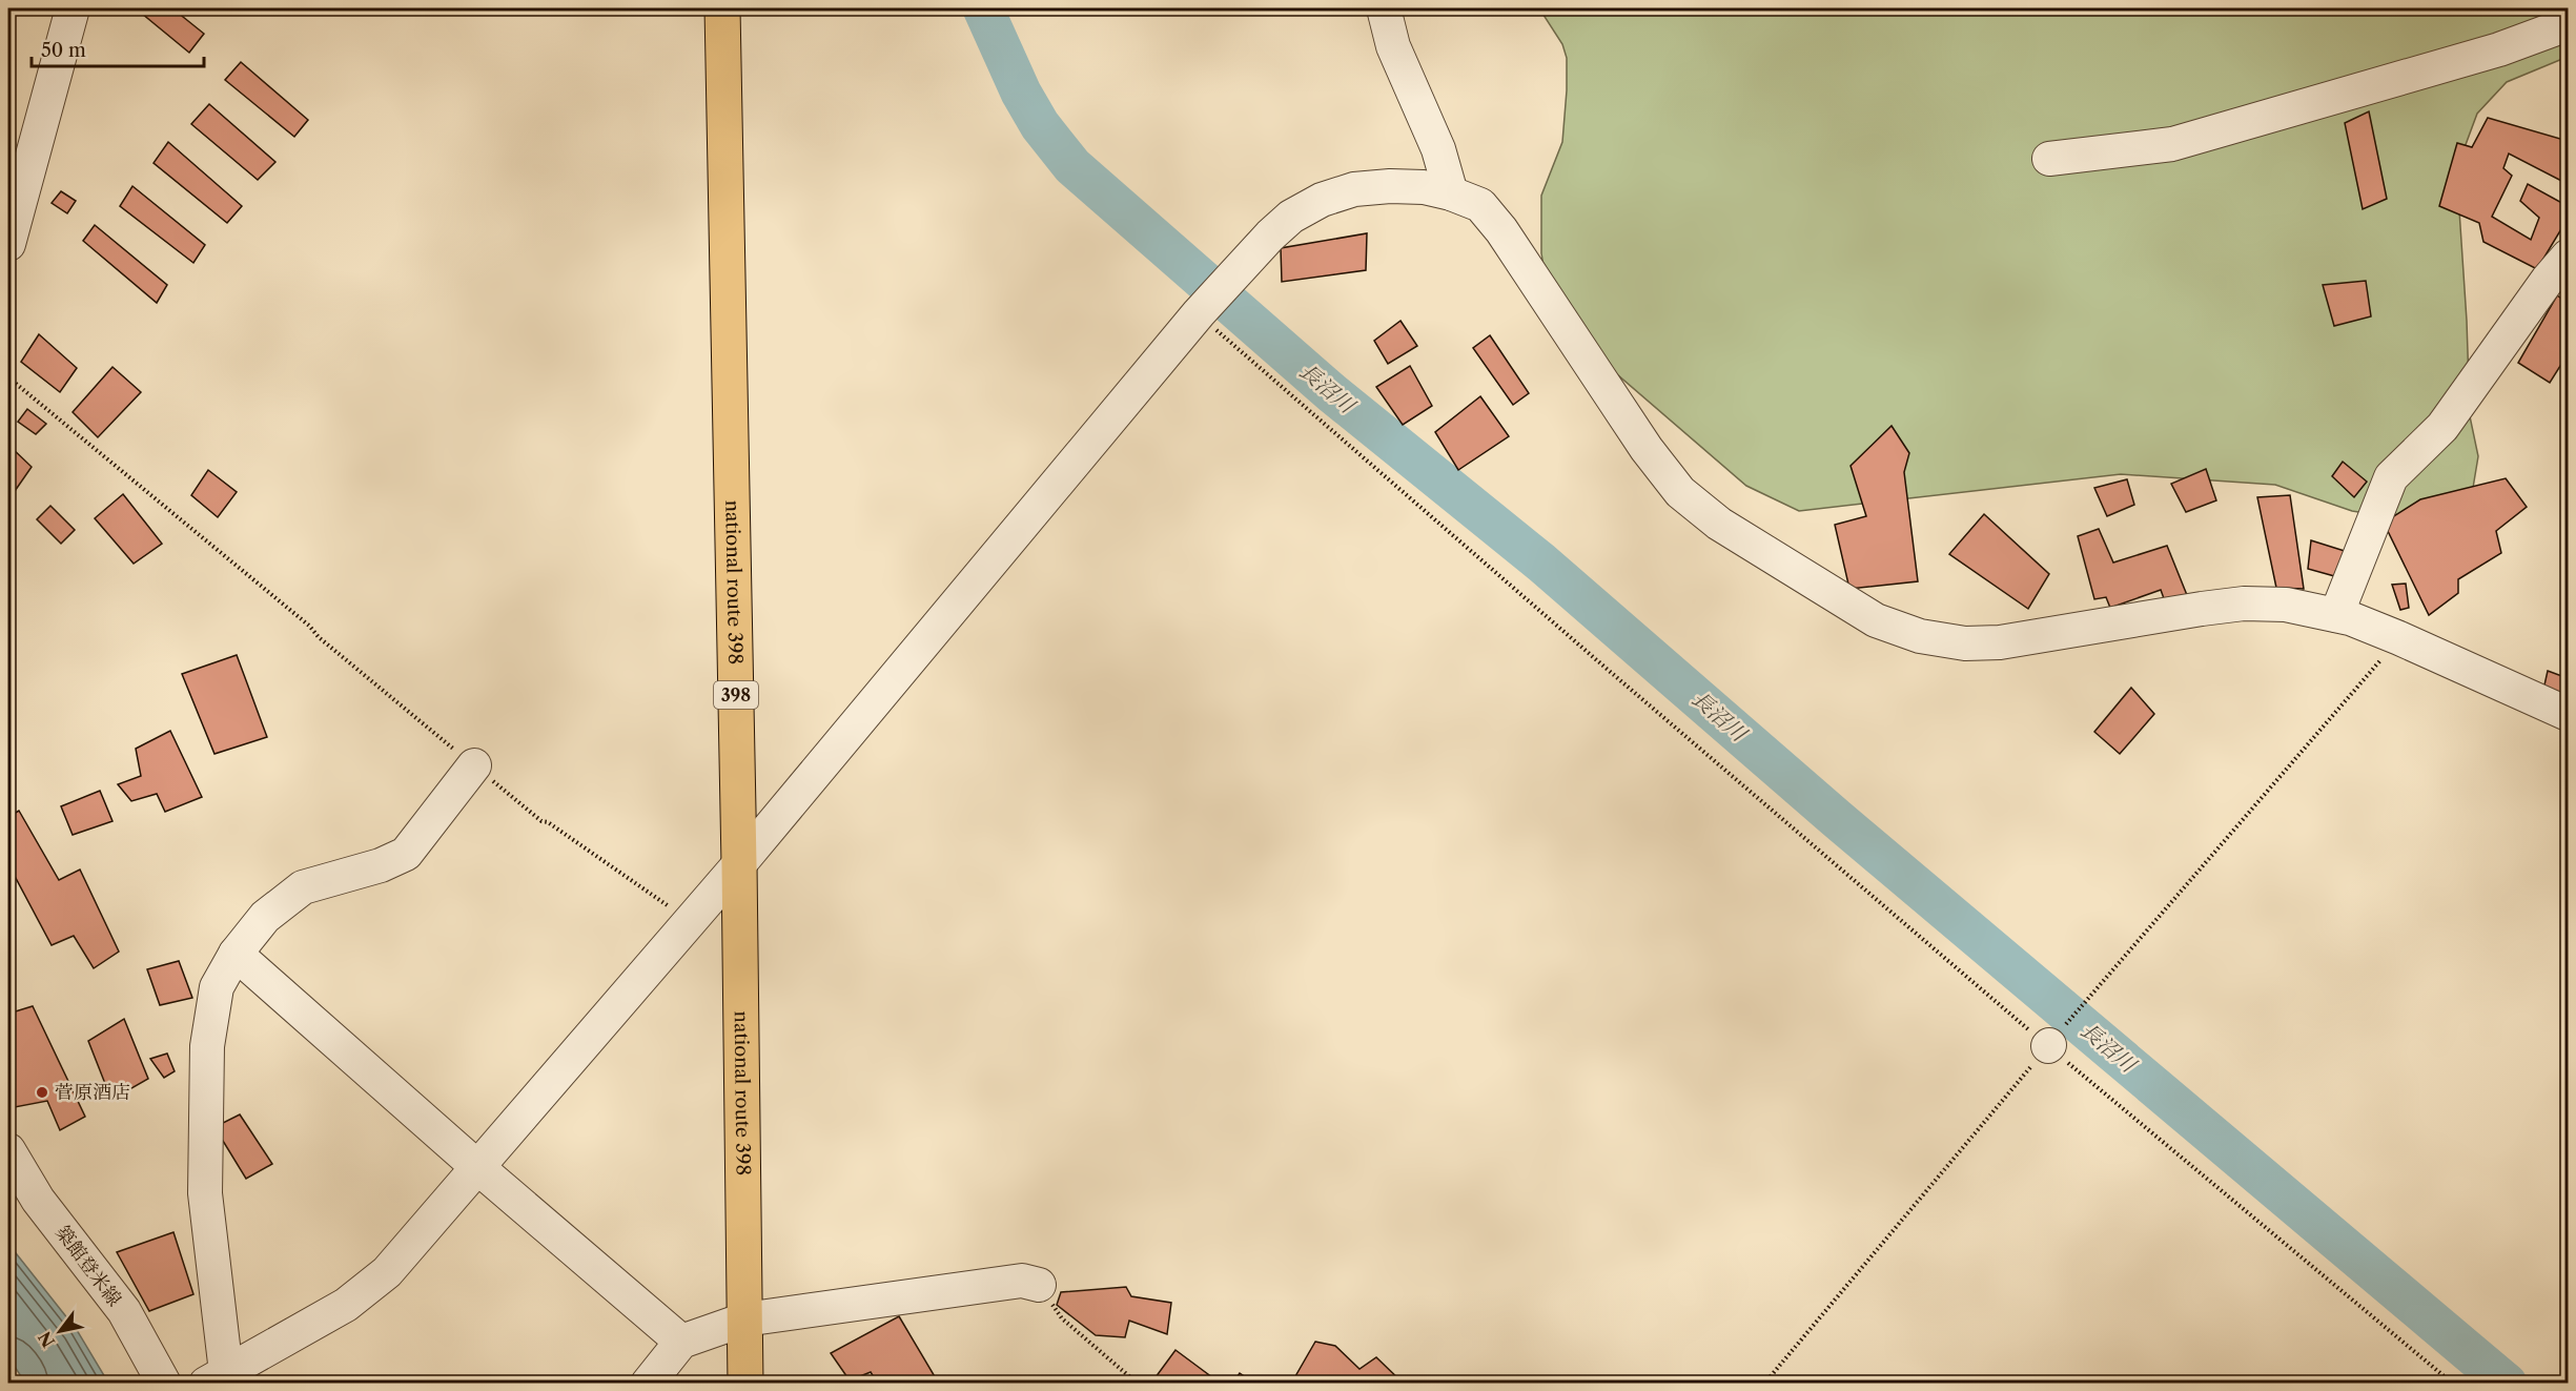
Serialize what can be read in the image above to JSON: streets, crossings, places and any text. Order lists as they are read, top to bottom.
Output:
{
  "streets": {
    "highway": ["national route 398", "398"],
    "street": ["築館登米線"]
  },
  "water": ["長沼川"],
  "places": ["菅原酒店"],
  "scale_bar": "50 m",
  "north": "bottom left"
}
